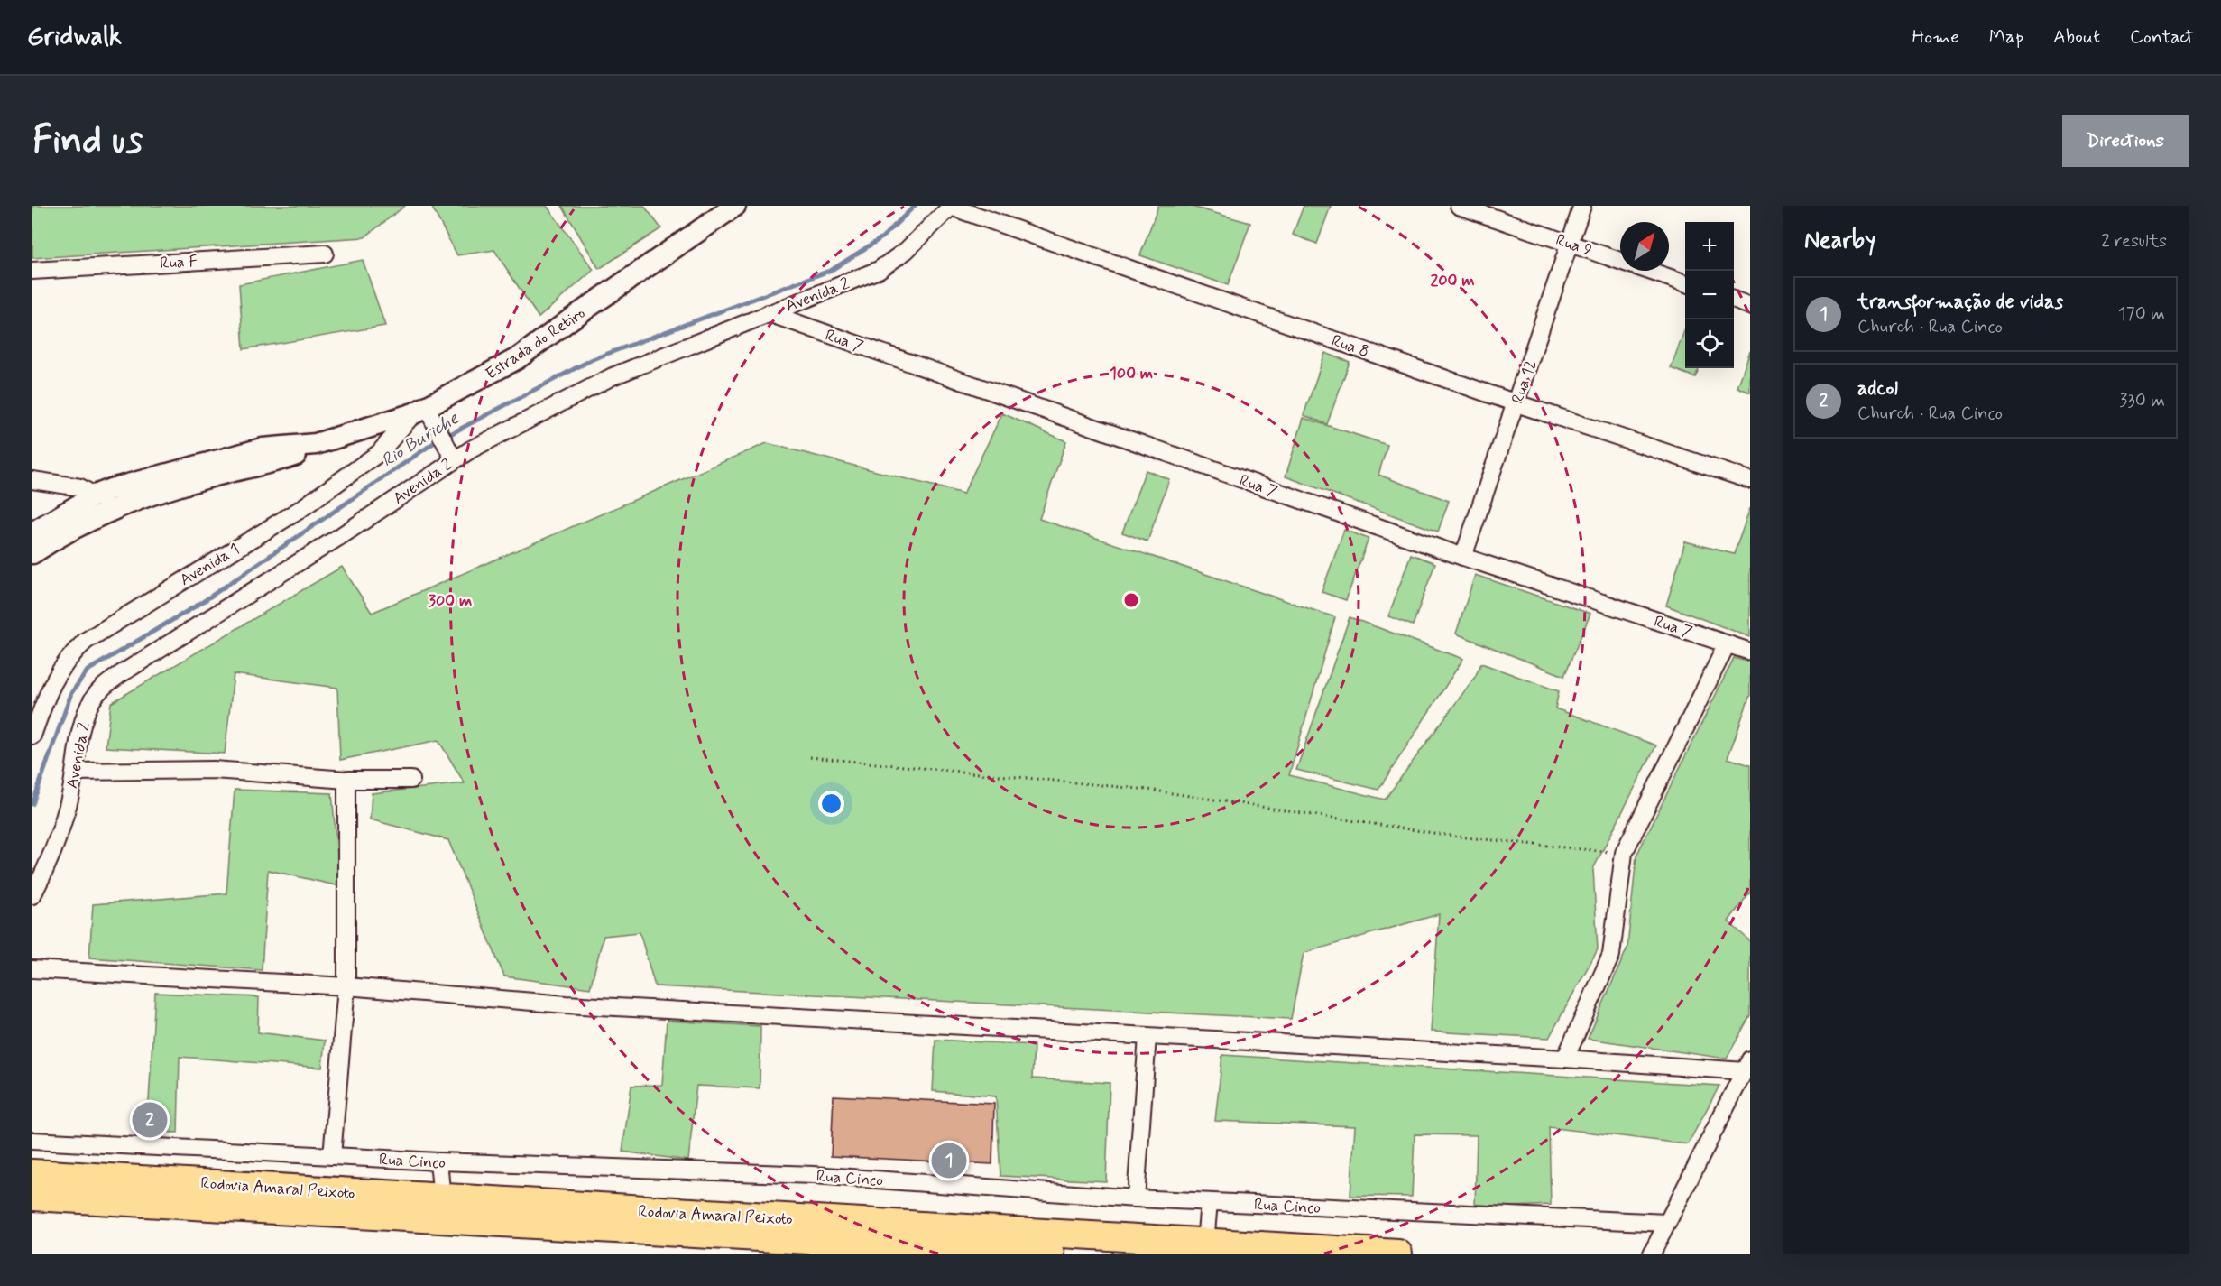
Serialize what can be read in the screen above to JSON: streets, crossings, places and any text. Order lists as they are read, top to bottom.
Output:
{
  "streets": {
    "highway": ["Rodovia Amaral Peixoto"],
    "street": [
      "Rua 9",
      "Rua F",
      "Avenida 2",
      "Rua 7",
      "Estrada do Retiro",
      "Rua 8",
      "Rua 12",
      "Avenida 1",
      "Rua Cinco"
    ]
  },
  "crossings": [
    ["Rua 9", "Rua 12"],
    ["Avenida 2", "Rua 7"],
    ["Avenida 2", "Rua 8"],
    ["Rua 7", "Rua 12"],
    ["Estrada do Retiro", "Avenida 1"],
    ["Rua 8", "Rua 12"]
  ],
  "water": ["Rio Buriche"],
  "north": "top right",
  "page": {
    "header": "Gridwalk",
    "nav": [
      "Home",
      "Map",
      "About",
      "Contact"
    ],
    "buttons": "Directions",
    "title": "Find us",
    "heading": ["Nearby", "2 results"],
    "map_buttons": ["+", "−"],
    "list": [
      {
        "mark": "1",
        "name": "transformação de vidas",
        "note": "Church · Rua Cinco",
        "value": "170 m"
      },
      {
        "mark": "2",
        "name": "adcol",
        "note": "Church · Rua Cinco",
        "value": "330 m"
      }
    ],
    "pins": ["2", "1"]
  },
  "rings": ["200 m", "100 m", "300 m"]
}
